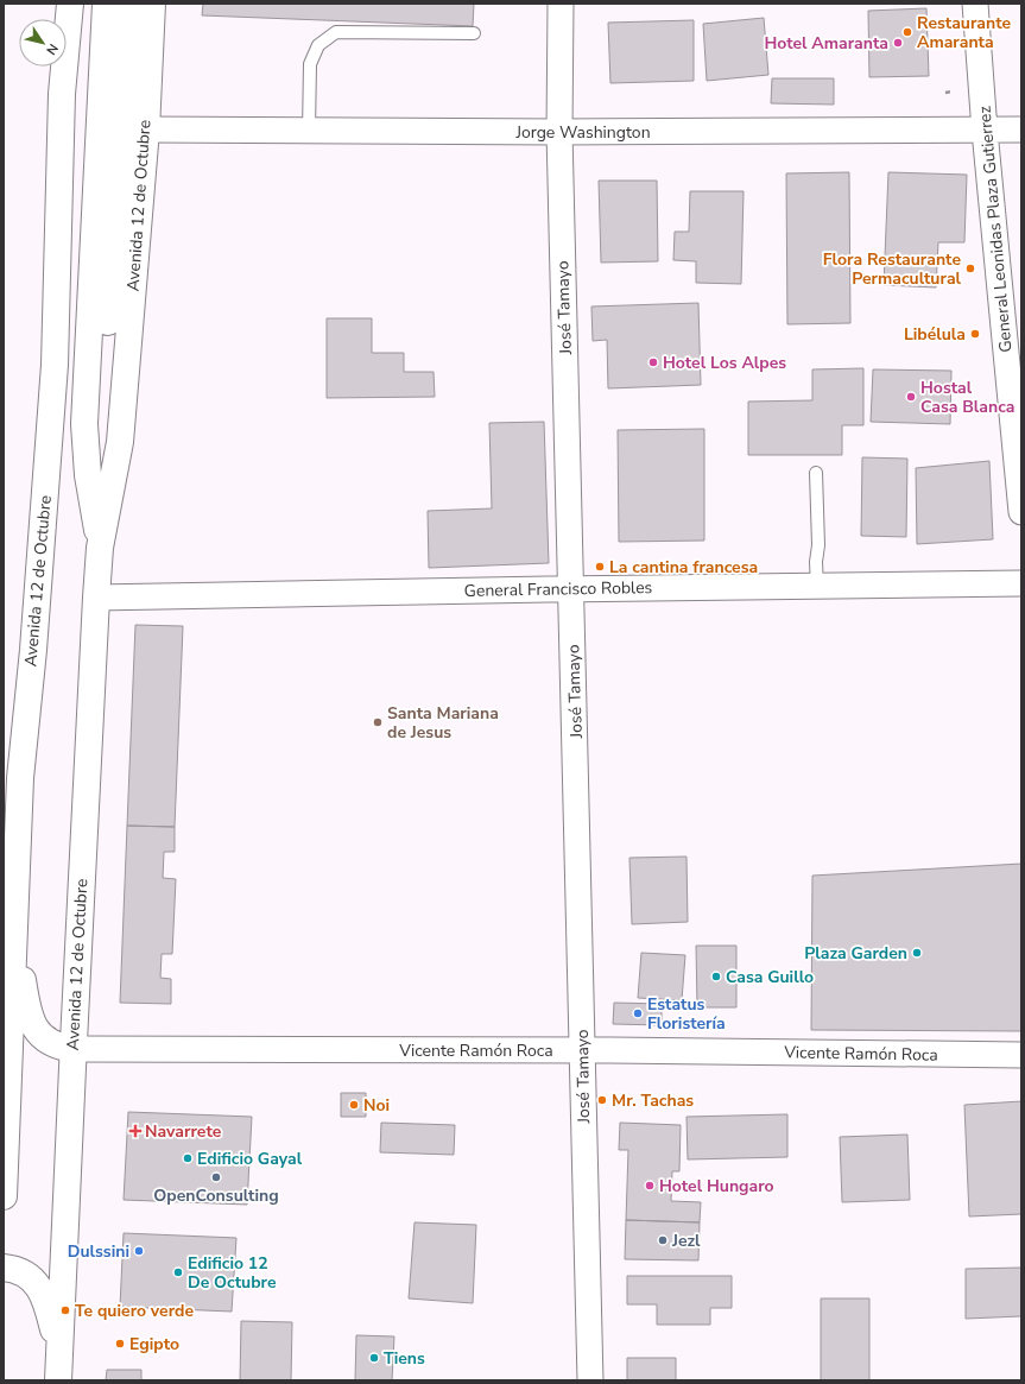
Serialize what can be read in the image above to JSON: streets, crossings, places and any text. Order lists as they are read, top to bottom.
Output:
{
  "streets": {
    "main road": ["Avenida 12 de Octubre"],
    "street": [
      "Jorge Washington",
      "General Leonidas Plaza Gutierrez",
      "José Tamayo",
      "General Francisco Robles",
      "Vicente Ramón Roca"
    ]
  },
  "crossings": [
    ["Jorge Washington", "Avenida 12 de Octubre"],
    ["Jorge Washington", "General Leonidas Plaza Gutierrez"],
    ["Jorge Washington", "José Tamayo"],
    ["Avenida 12 de Octubre", "General Francisco Robles"],
    ["Avenida 12 de Octubre", "Vicente Ramón Roca"],
    ["José Tamayo", "General Francisco Robles"],
    ["José Tamayo", "Vicente Ramón Roca"]
  ],
  "places": {
    "other": [
      "Restaurante Amaranta",
      "Hotel Amaranta",
      "Flora Restaurante Permacultural",
      "Libélula",
      "Hotel Los Alpes",
      "Hostal Casa Blanca",
      "La cantina francesa",
      "Santa Mariana de Jesus",
      "Plaza Garden",
      "Casa Guillo",
      "Estatus Floristería",
      "Mr. Tachas",
      "Noi",
      "Edificio Gayal",
      "OpenConsulting",
      "Hotel Hungaro",
      "Jezl",
      "Dulssini",
      "Edificio 12 De Octubre",
      "Te quiero verde",
      "Egipto",
      "Tiens"
    ],
    "health": ["Navarrete"]
  },
  "north": "bottom right"
}
